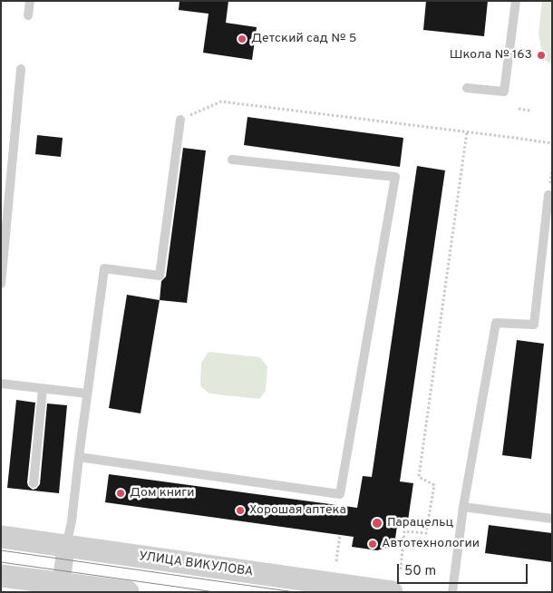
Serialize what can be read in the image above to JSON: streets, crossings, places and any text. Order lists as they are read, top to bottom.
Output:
{
  "streets": {
    "street": ["УЛИЦА ВИКУЛОВА"]
  },
  "places": [
    "Детский сад № 5",
    "Школа № 163",
    "Дом книги",
    "Хорошая аптека",
    "Парацельц",
    "Автотехнологии"
  ],
  "scale_bar": "50 m"
}
